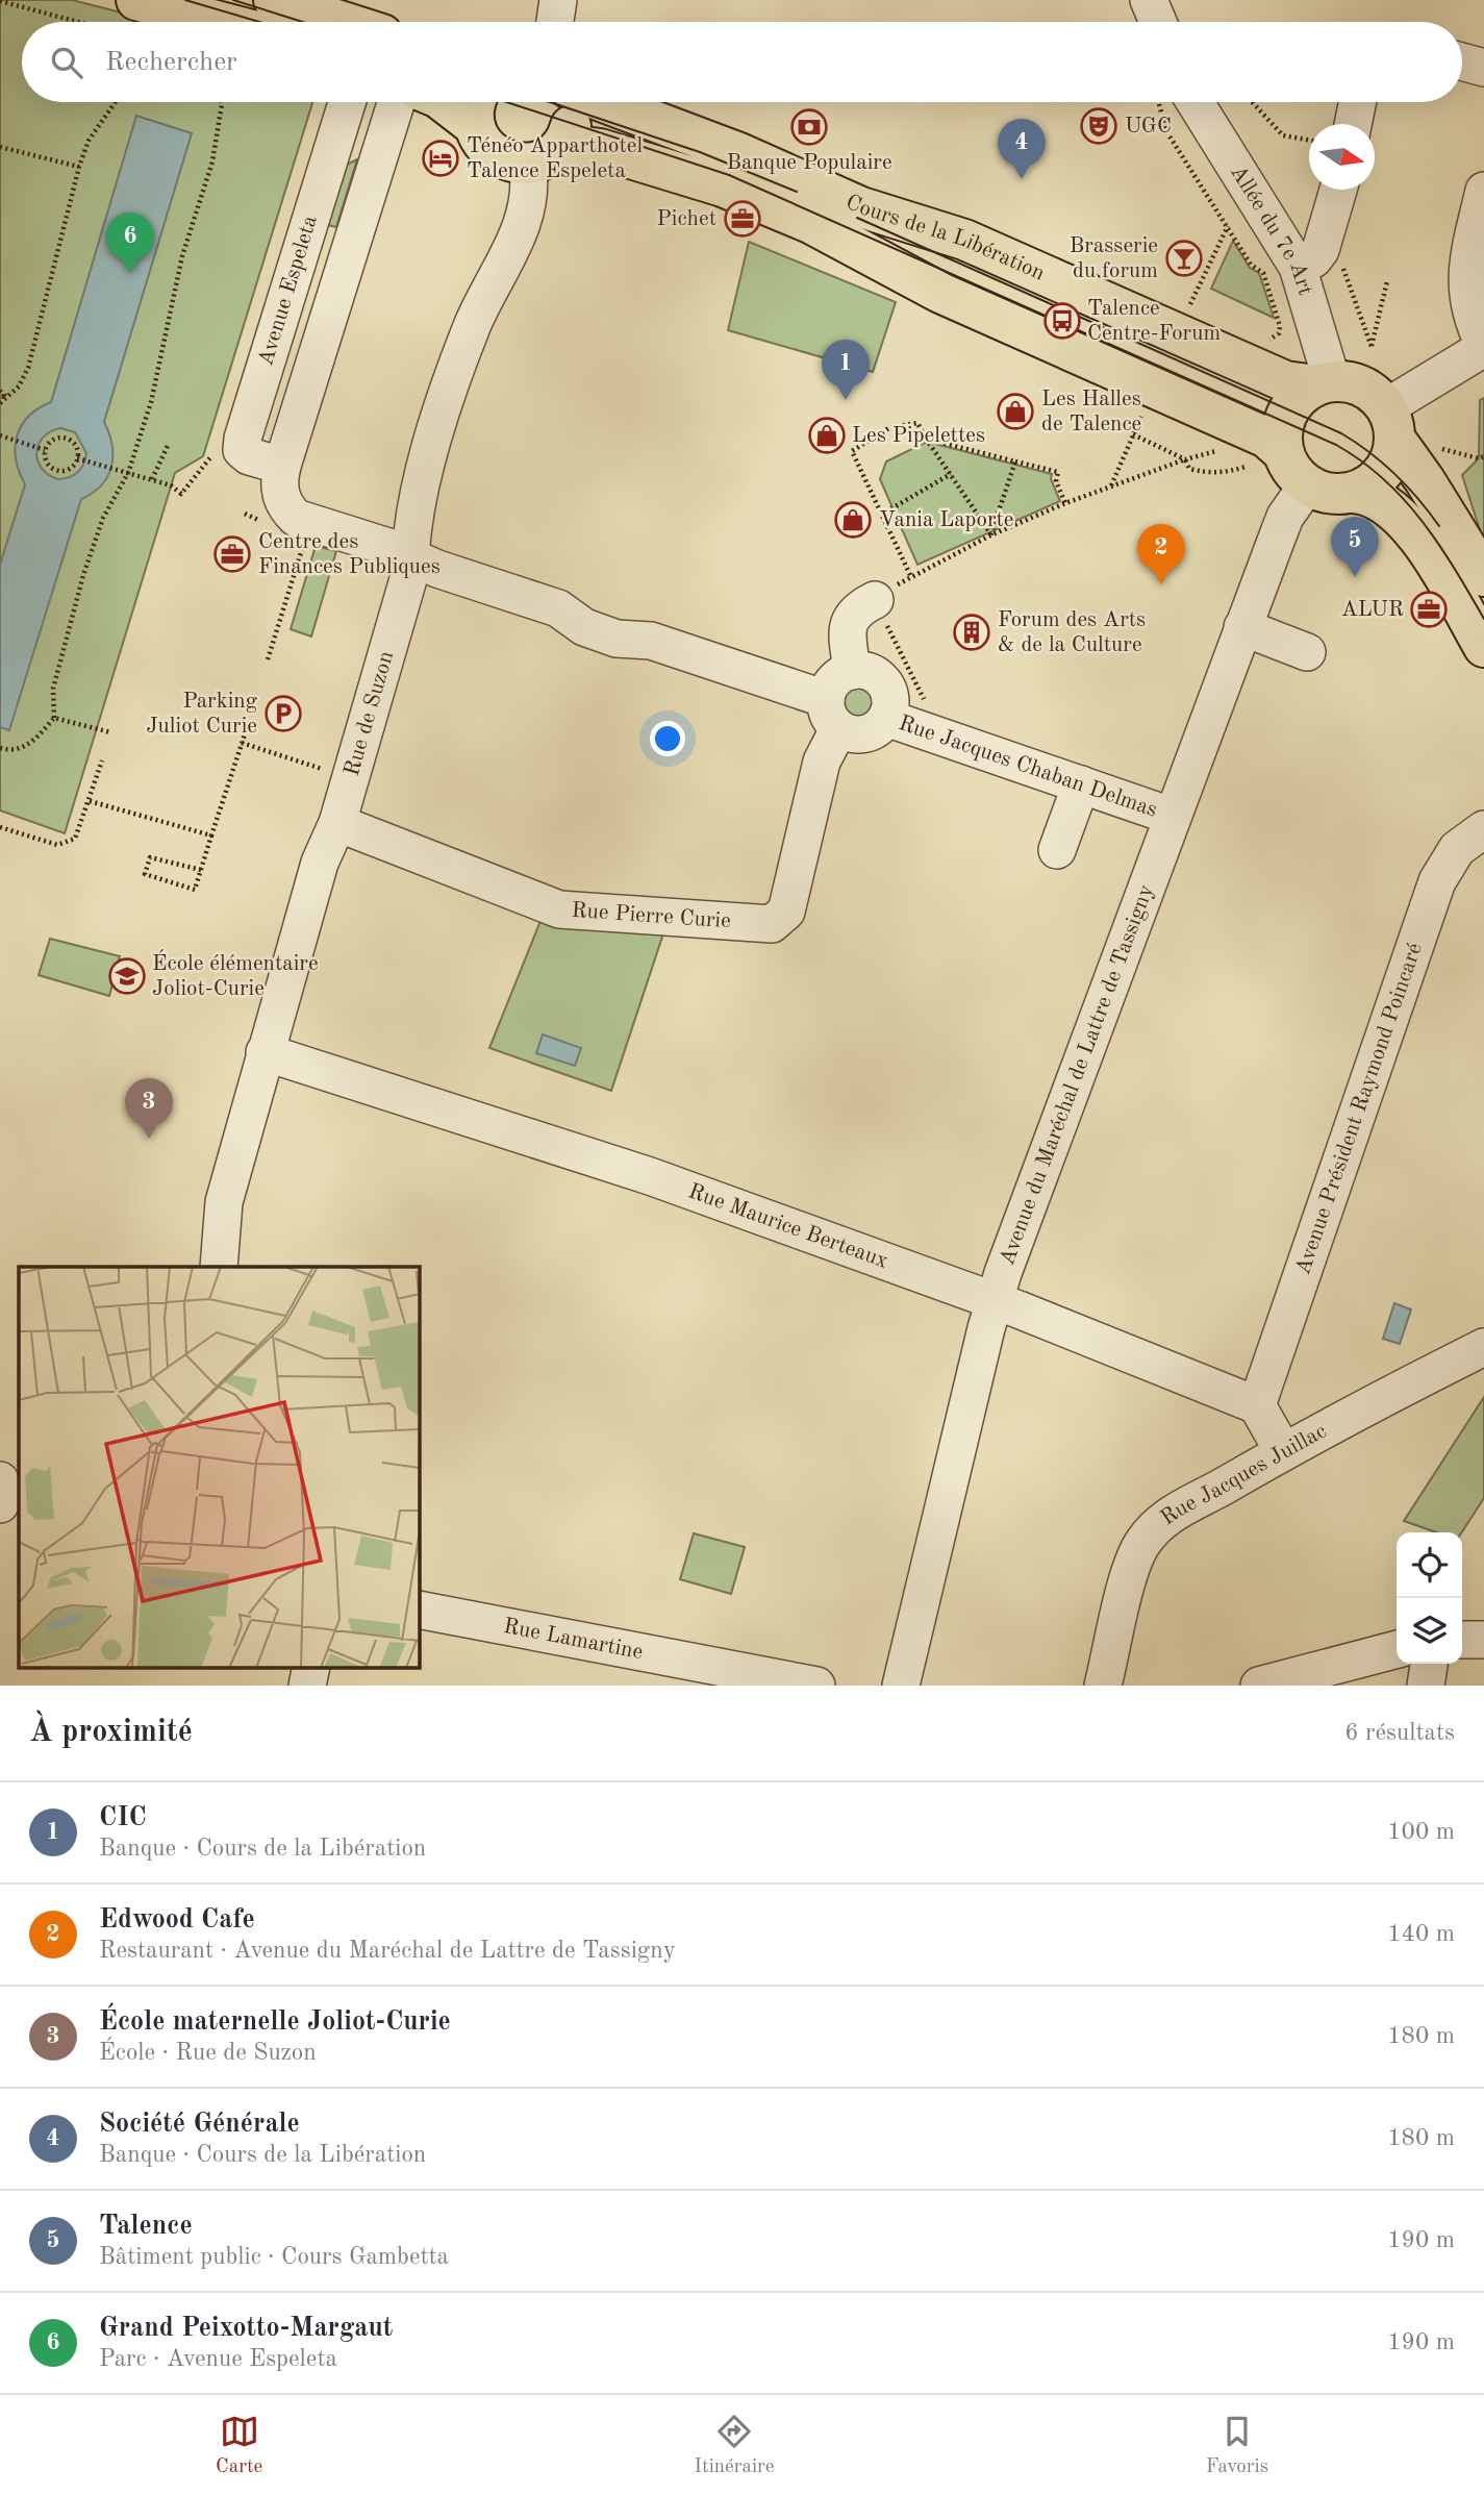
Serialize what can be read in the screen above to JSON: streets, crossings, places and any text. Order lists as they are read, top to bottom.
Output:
{
  "streets": {
    "main road": ["Cours de la Libération"],
    "street": [
      "Allée du 7e Art",
      "Avenue Espeleta",
      "Rue de Suzon",
      "Rue Jacques Chaban Delmas",
      "Rue Pierre Curie",
      "Avenue du Maréchal de Lattre de Tassigny",
      "Avenue Président Raymond Poincaré",
      "Rue Maurice Berteaux",
      "Rue Jacques Juillac",
      "Rue Lamartine"
    ]
  },
  "crossings": [
    ["Allée du 7e Art", "Cours de la Libération"],
    ["Allée du 7e Art", "Avenue du Maréchal de Lattre de Tassigny"],
    ["Cours de la Libération", "Rue de Suzon"],
    ["Cours de la Libération", "Avenue du Maréchal de Lattre de Tassigny"],
    ["Rue de Suzon", "Rue Pierre Curie"],
    ["Rue de Suzon", "Rue Maurice Berteaux"],
    ["Rue Jacques Chaban Delmas", "Rue Pierre Curie"],
    ["Rue Jacques Chaban Delmas", "Avenue du Maréchal de Lattre de Tassigny"],
    ["Avenue du Maréchal de Lattre de Tassigny", "Rue Maurice Berteaux"],
    ["Avenue Président Raymond Poincaré", "Rue Maurice Berteaux"]
  ],
  "places": {
    "theatre": ["UGC"],
    "bank": ["Banque Populaire"],
    "hotel": ["Ténéo Apparthotel Talence Espeleta"],
    "office": ["Pichet", "Centre des Finances Publiques", "ALUR"],
    "bar": ["Brasserie du forum"],
    "bus stop": ["Talence Centre-Forum"],
    "shop": ["Les Halles de Talence", "Les Pipelettes", "Vania Laporte"],
    "building": ["Forum des Arts & de la Culture"],
    "parking": ["Parking Juliot Curie"],
    "school or university": ["École élémentaire Joliot-Curie"]
  },
  "north": "right",
  "page": {
    "search": "Rechercher",
    "pins": [
      "4",
      "6",
      "1",
      "5",
      "2",
      "3"
    ],
    "heading": ["À proximité", "6 résultats"],
    "list": [
      {
        "mark": "1",
        "name": "CIC",
        "note": "Banque · Cours de la Libération",
        "value": "100 m"
      },
      {
        "mark": "2",
        "name": "Edwood Cafe",
        "note": "Restaurant · Avenue du Maréchal de Lattre de Tassigny",
        "value": "140 m"
      },
      {
        "mark": "3",
        "name": "École maternelle Joliot-Curie",
        "note": "École · Rue de Suzon",
        "value": "180 m"
      },
      {
        "mark": "4",
        "name": "Société Générale",
        "note": "Banque · Cours de la Libération",
        "value": "180 m"
      },
      {
        "mark": "5",
        "name": "Talence",
        "note": "Bâtiment public · Cours Gambetta",
        "value": "190 m"
      },
      {
        "mark": "6",
        "name": "Grand Peixotto-Margaut",
        "note": "Parc · Avenue Espeleta",
        "value": "190 m"
      }
    ],
    "nav": ["Carte", "Itinéraire", "Favoris"]
  }
}
